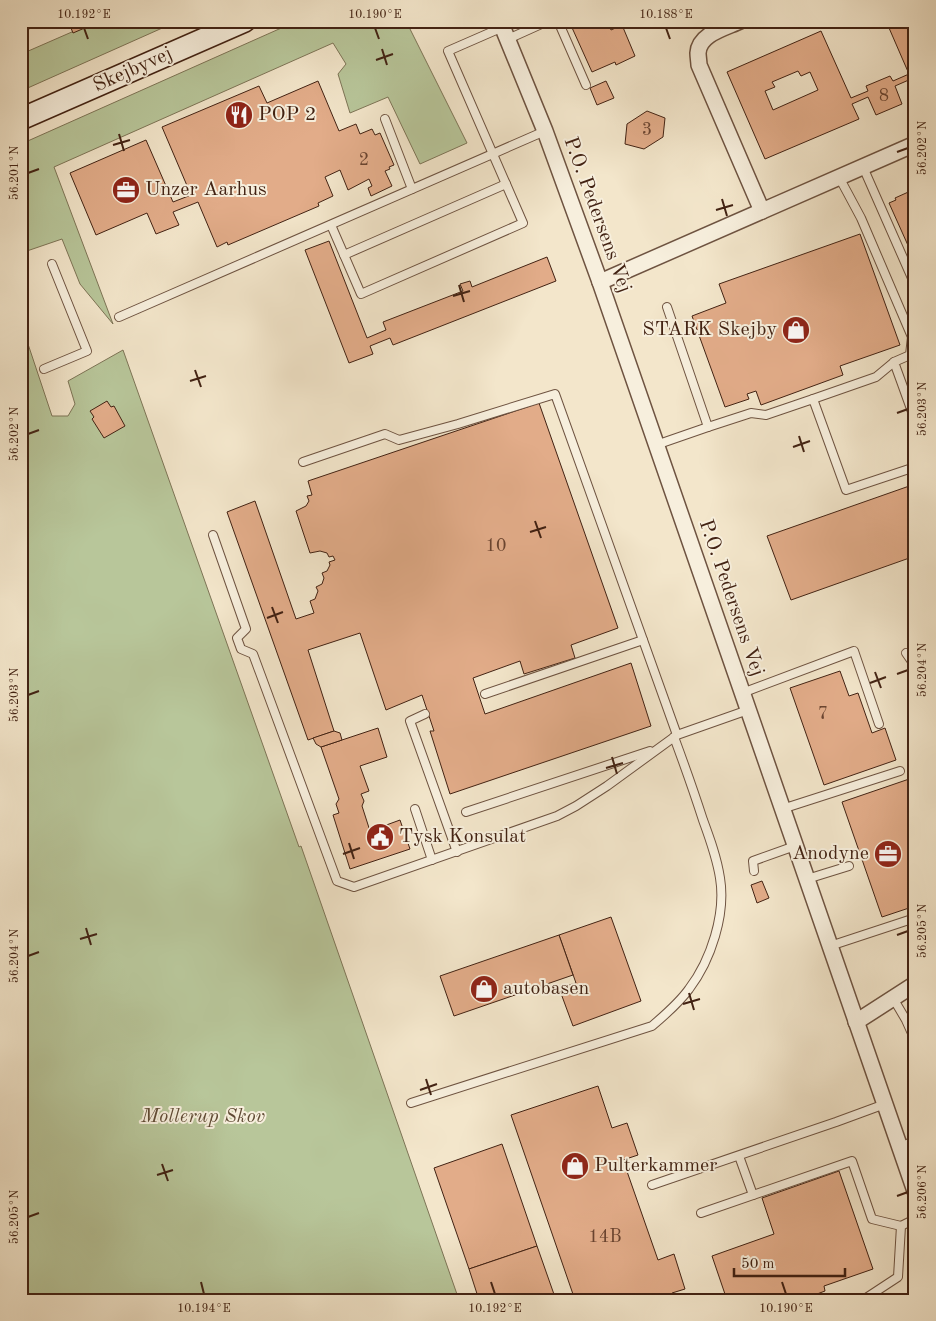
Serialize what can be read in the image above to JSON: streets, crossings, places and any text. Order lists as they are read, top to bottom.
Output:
{
  "streets": {
    "street": ["Skejbyvej", "P.O. Pedersens Vej"]
  },
  "parks": ["Mollerup Skov"],
  "places": {
    "restaurant": ["POP 2"],
    "office": ["Unzer Aarhus", "Anodyne"],
    "shop": ["STARK Skejby", "autobasen", "Pulterkammer"],
    "public building": ["Tysk Konsulat"]
  },
  "house_numbers": [
    "8",
    "3",
    "2",
    "10",
    "7",
    "14B"
  ],
  "scale_bar": "50 m",
  "coordinates": [
    "10.192°E",
    "10.190°E",
    "10.188°E",
    "56.202°N",
    "56.201°N",
    "56.203°N",
    "56.204°N",
    "56.205°N",
    "56.206°N",
    "10.194°E"
  ]
}
